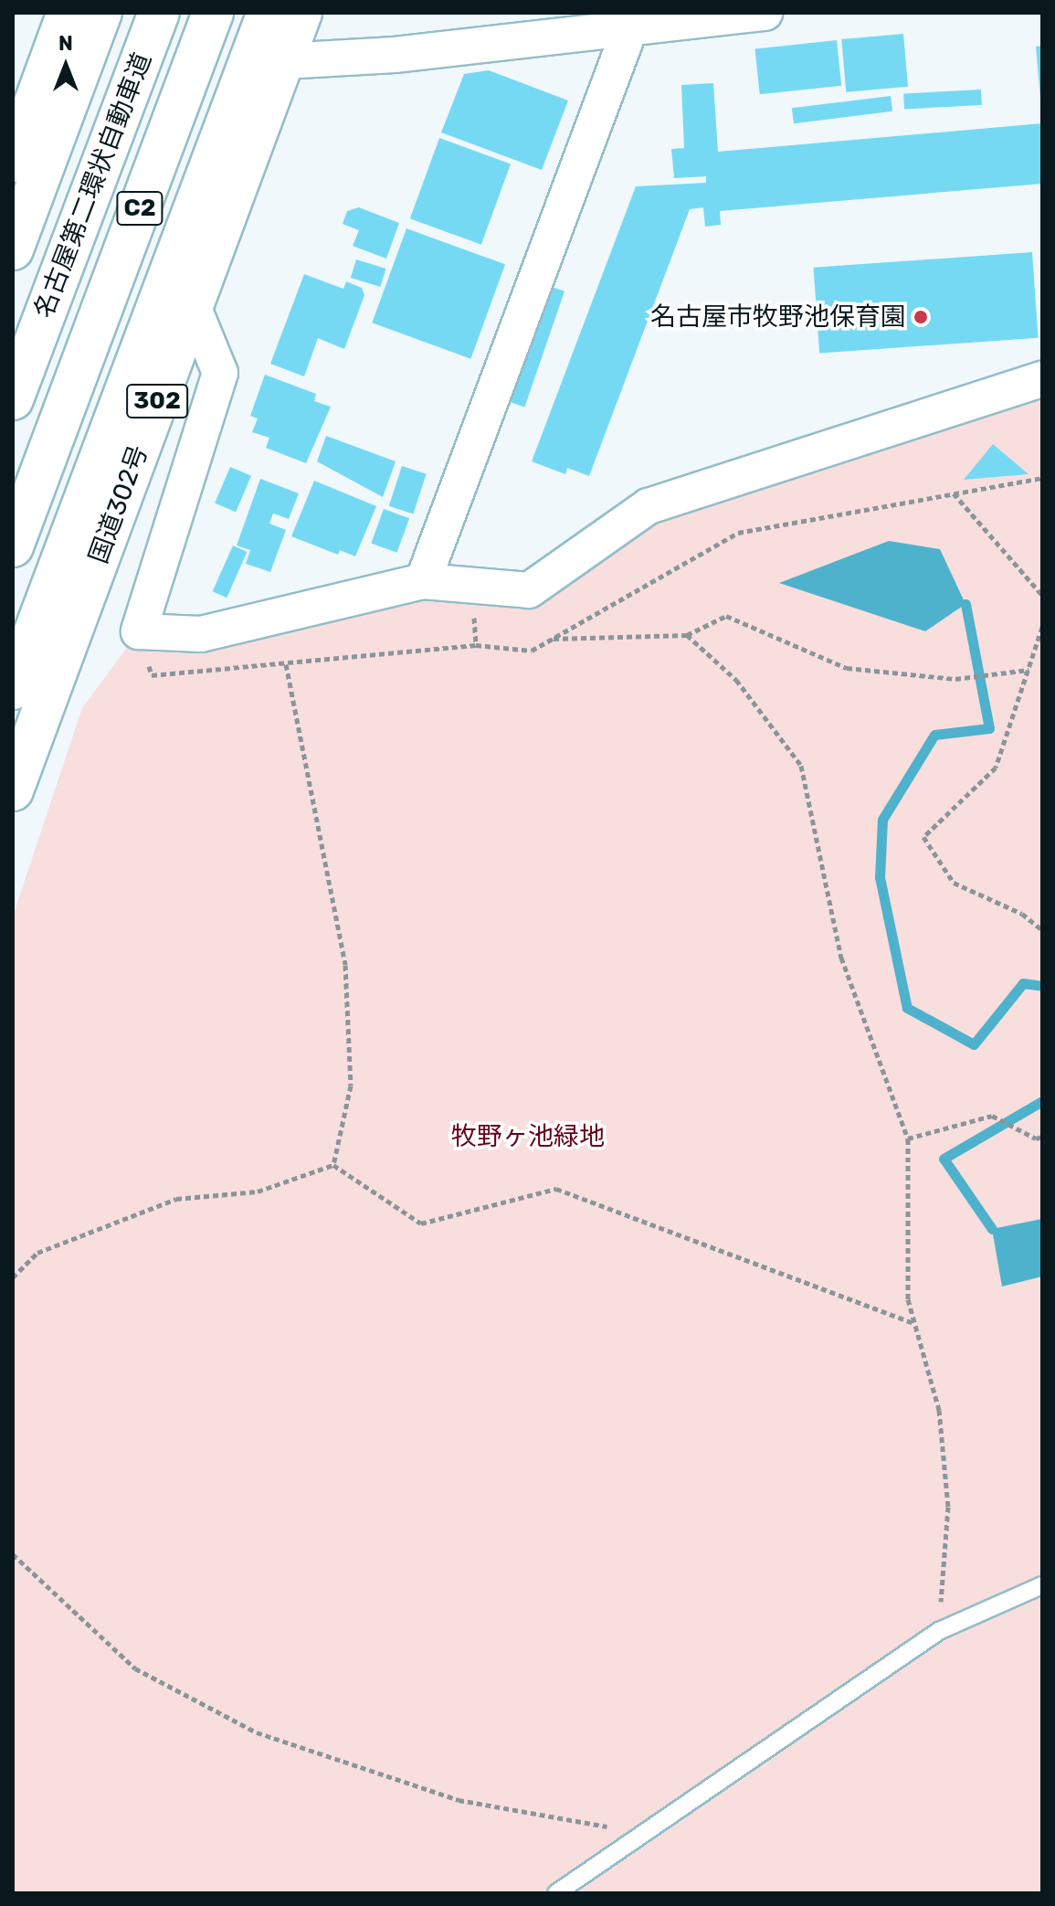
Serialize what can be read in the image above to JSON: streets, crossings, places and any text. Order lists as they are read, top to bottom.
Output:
{
  "streets": {
    "highway": [
      "名古屋第二環状自動車道",
      "C2",
      "302",
      "国道302号"
    ]
  },
  "parks": ["牧野ヶ池緑地"],
  "places": ["名古屋市牧野池保育園"],
  "north": "top"
}
